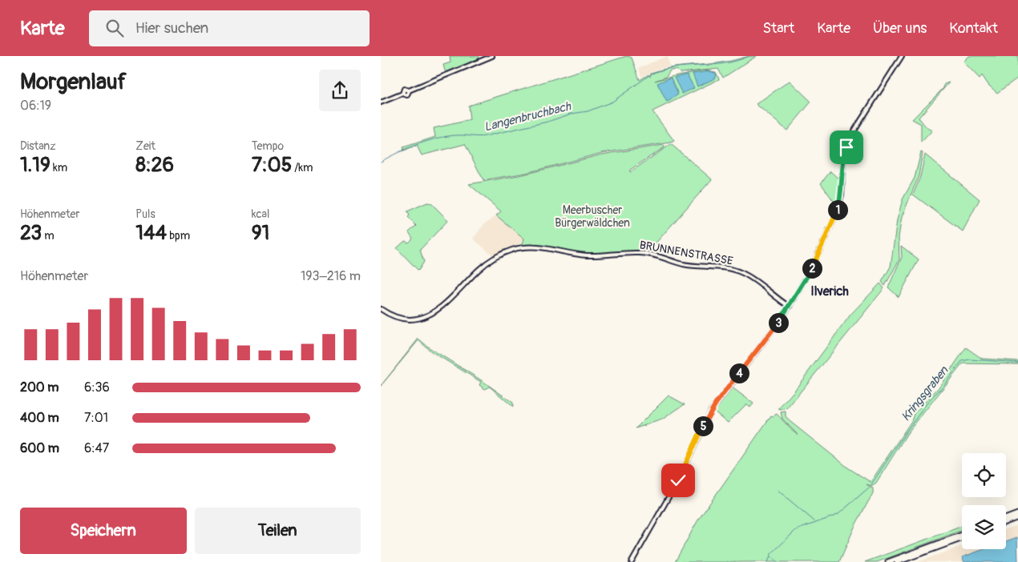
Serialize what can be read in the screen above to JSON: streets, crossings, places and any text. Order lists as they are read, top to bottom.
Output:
{
  "streets": {
    "street": ["BRUNNENSTRASSE"]
  },
  "districts": ["Ilverich"],
  "water": ["Langenbruchbach", "Kringsgraben"],
  "parks": ["Meerbuscher Bürgerwäldchen"],
  "page": {
    "header": "Karte",
    "search": "Hier suchen",
    "nav": [
      "Start",
      "Karte",
      "Über uns",
      "Kontakt"
    ],
    "heading": ["Morgenlauf", "06:19"],
    "stats": [
      ["Distanz", "1.19 km"],
      ["Zeit", "8:26"],
      ["Tempo", "7:05 /km"],
      ["Höhenmeter", "23 m"],
      ["Puls", "144 bpm"],
      ["kcal", "91"]
    ],
    "pins": [
      "1",
      "2",
      "3",
      "4",
      "5"
    ],
    "chart": ["Höhenmeter", "193–216 m"],
    "list": [
      {
        "name": "200 m",
        "note": "6:36"
      },
      {
        "name": "400 m",
        "note": "7:01"
      },
      {
        "name": "600 m",
        "note": "6:47"
      }
    ],
    "buttons": ["Speichern", "Teilen"]
  }
}
